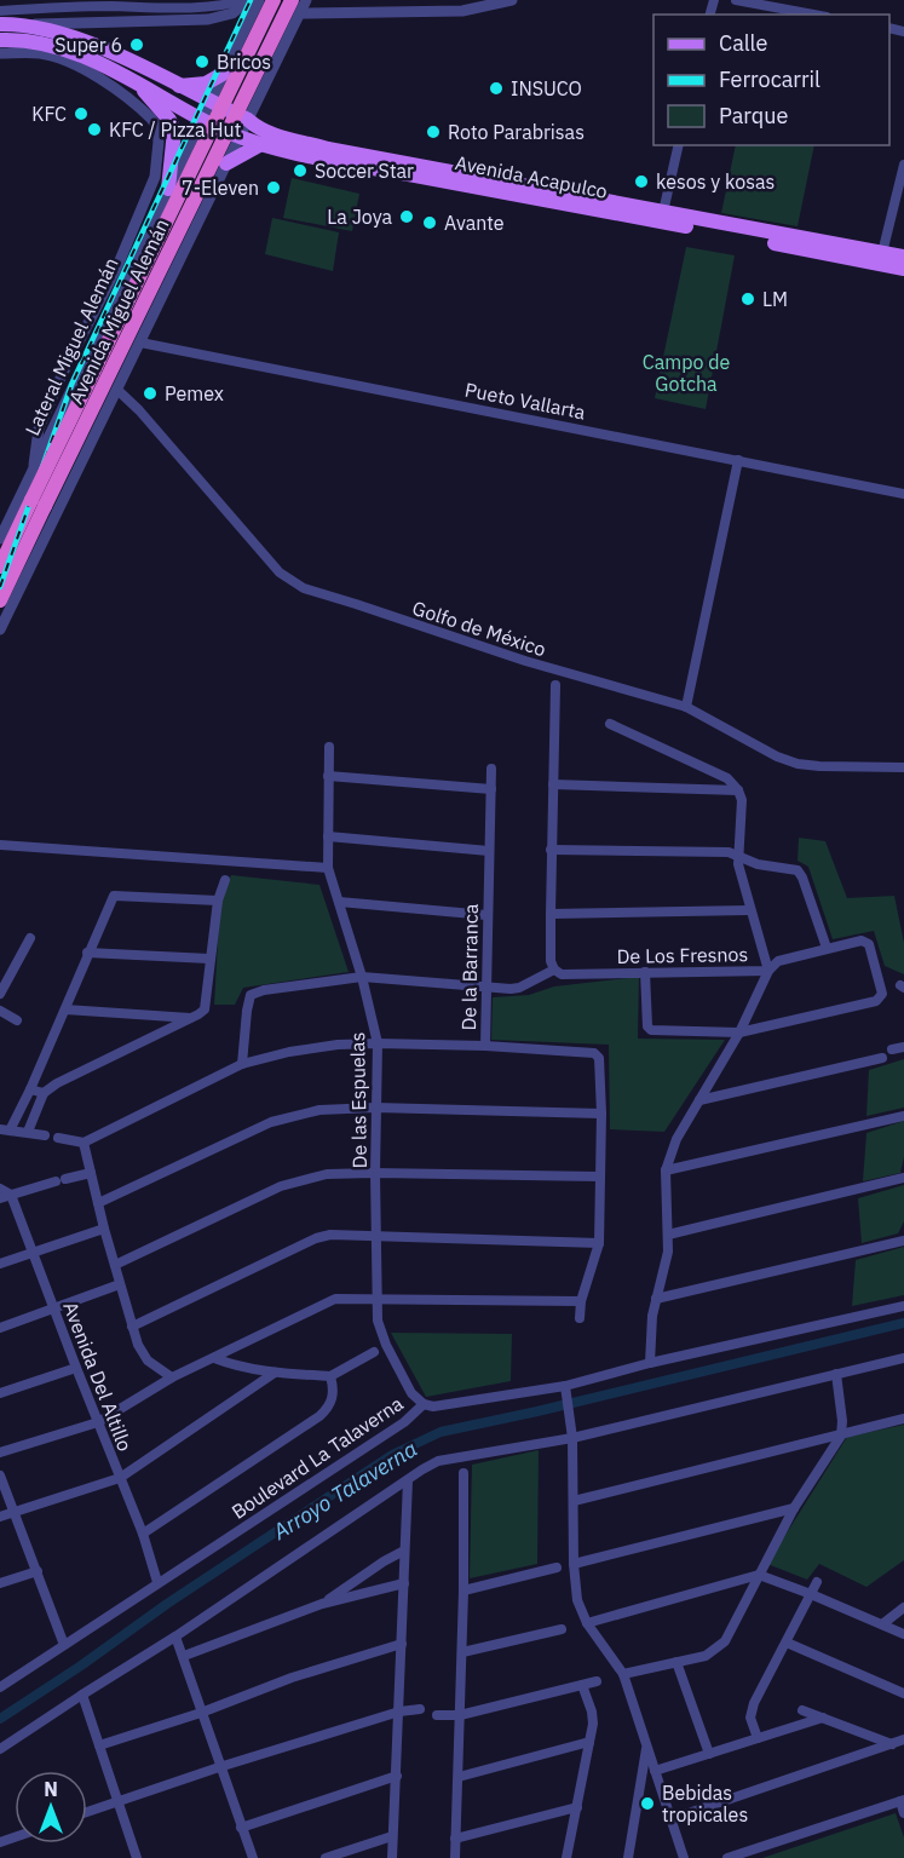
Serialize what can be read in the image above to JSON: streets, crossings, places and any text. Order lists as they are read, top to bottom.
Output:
{
  "streets": {
    "highway": ["Avenida Miguel Alemán"],
    "main road": ["Avenida Acapulco"],
    "street": [
      "Lateral Miguel Alemán",
      "Pueto Vallarta",
      "Golfo de México",
      "De Los Fresnos",
      "De la Barranca",
      "De las Espuelas",
      "Avenida Del Altillo",
      "Boulevard La Talaverna"
    ]
  },
  "crossings": [
    ["Avenida Acapulco", "Lateral Miguel Alemán"],
    ["De las Espuelas", "Boulevard La Talaverna"],
    ["Avenida Del Altillo", "Boulevard La Talaverna"]
  ],
  "water": ["Arroyo Talaverna"],
  "parks": ["Campo de Gotcha"],
  "places": [
    "Super 6",
    "Bricos",
    "INSUCO",
    "KFC",
    "KFC / Pizza Hut",
    "Roto Parabrisas",
    "Soccer Star",
    "kesos y kosas",
    "7-Eleven",
    "La Joya",
    "Avante",
    "LM",
    "Pemex",
    "Bebidas tropicales"
  ],
  "legend": ["Calle", "Ferrocarril", "Parque"],
  "north": "top"
}
